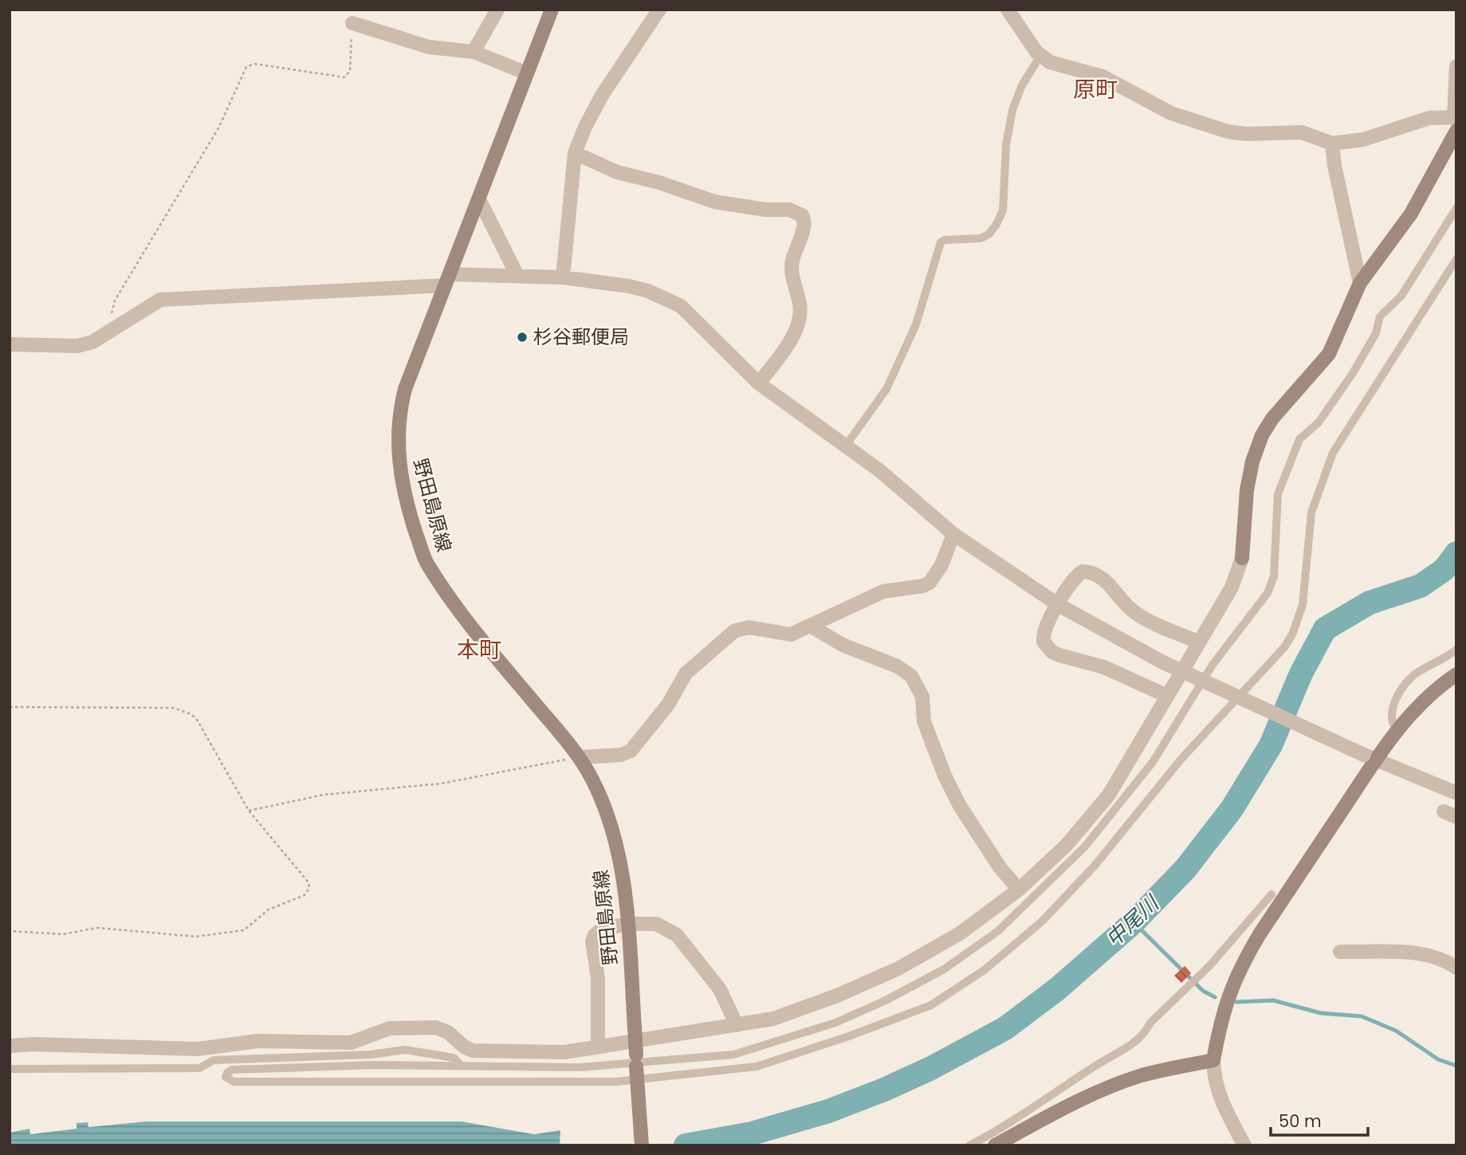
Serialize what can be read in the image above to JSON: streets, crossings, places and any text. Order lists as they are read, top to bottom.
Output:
{
  "streets": {
    "main road": ["野田島原線"]
  },
  "districts": ["原町", "本町"],
  "water": ["中尾川"],
  "places": ["杉谷郵便局"],
  "scale_bar": "50 m"
}
